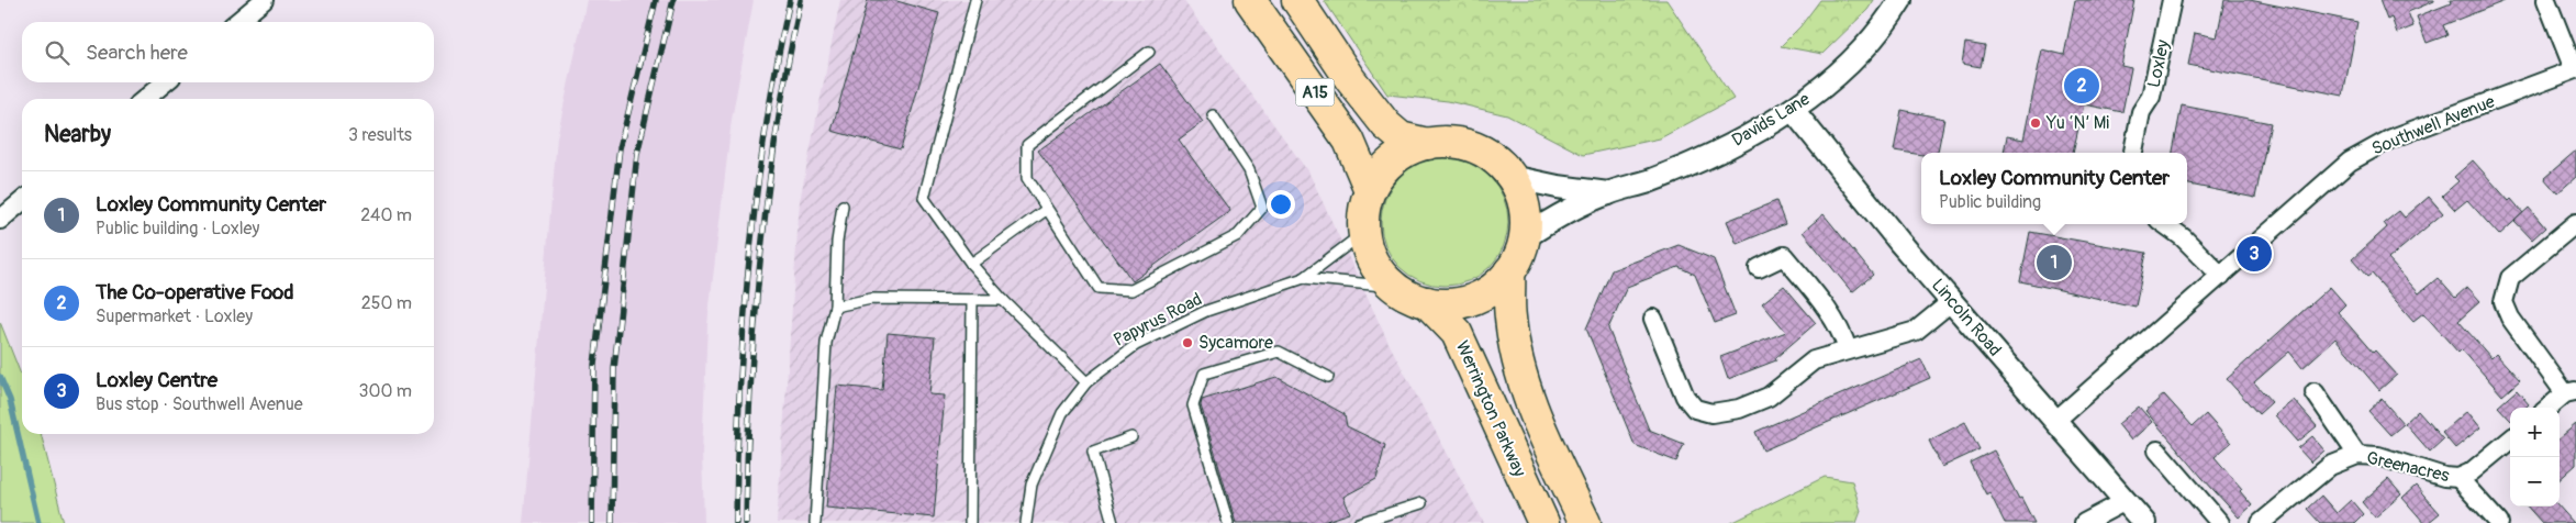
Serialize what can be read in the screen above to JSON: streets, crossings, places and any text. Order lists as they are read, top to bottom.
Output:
{
  "streets": {
    "highway": ["A15", "Werrington Parkway"],
    "street": [
      "Loxley",
      "Davids Lane",
      "Southwell Avenue",
      "Lincoln Road",
      "Greenacres"
    ],
    "lane": ["Papyrus Road"]
  },
  "crossings": [
    ["A15", "Davids Lane"],
    ["A15", "Papyrus Road"],
    ["A15", "Werrington Parkway"],
    ["Davids Lane", "Lincoln Road"],
    ["Davids Lane", "Papyrus Road"],
    ["Davids Lane", "Werrington Parkway"],
    ["Southwell Avenue", "Lincoln Road"],
    ["Papyrus Road", "Werrington Parkway"]
  ],
  "places": ["Yu ‘N’ Mi", "Sycamore"],
  "page": {
    "search": "Search here",
    "pins": ["2", "3", "1"],
    "heading": ["Nearby", "3 results"],
    "popup": ["Loxley Community Center", "Public building"],
    "list": [
      {
        "mark": "1",
        "name": "Loxley Community Center",
        "note": "Public building · Loxley",
        "value": "240 m"
      },
      {
        "mark": "2",
        "name": "The Co-operative Food",
        "note": "Supermarket · Loxley",
        "value": "250 m"
      },
      {
        "mark": "3",
        "name": "Loxley Centre",
        "note": "Bus stop · Southwell Avenue",
        "value": "300 m"
      }
    ],
    "map_buttons": ["+", "−"]
  }
}
